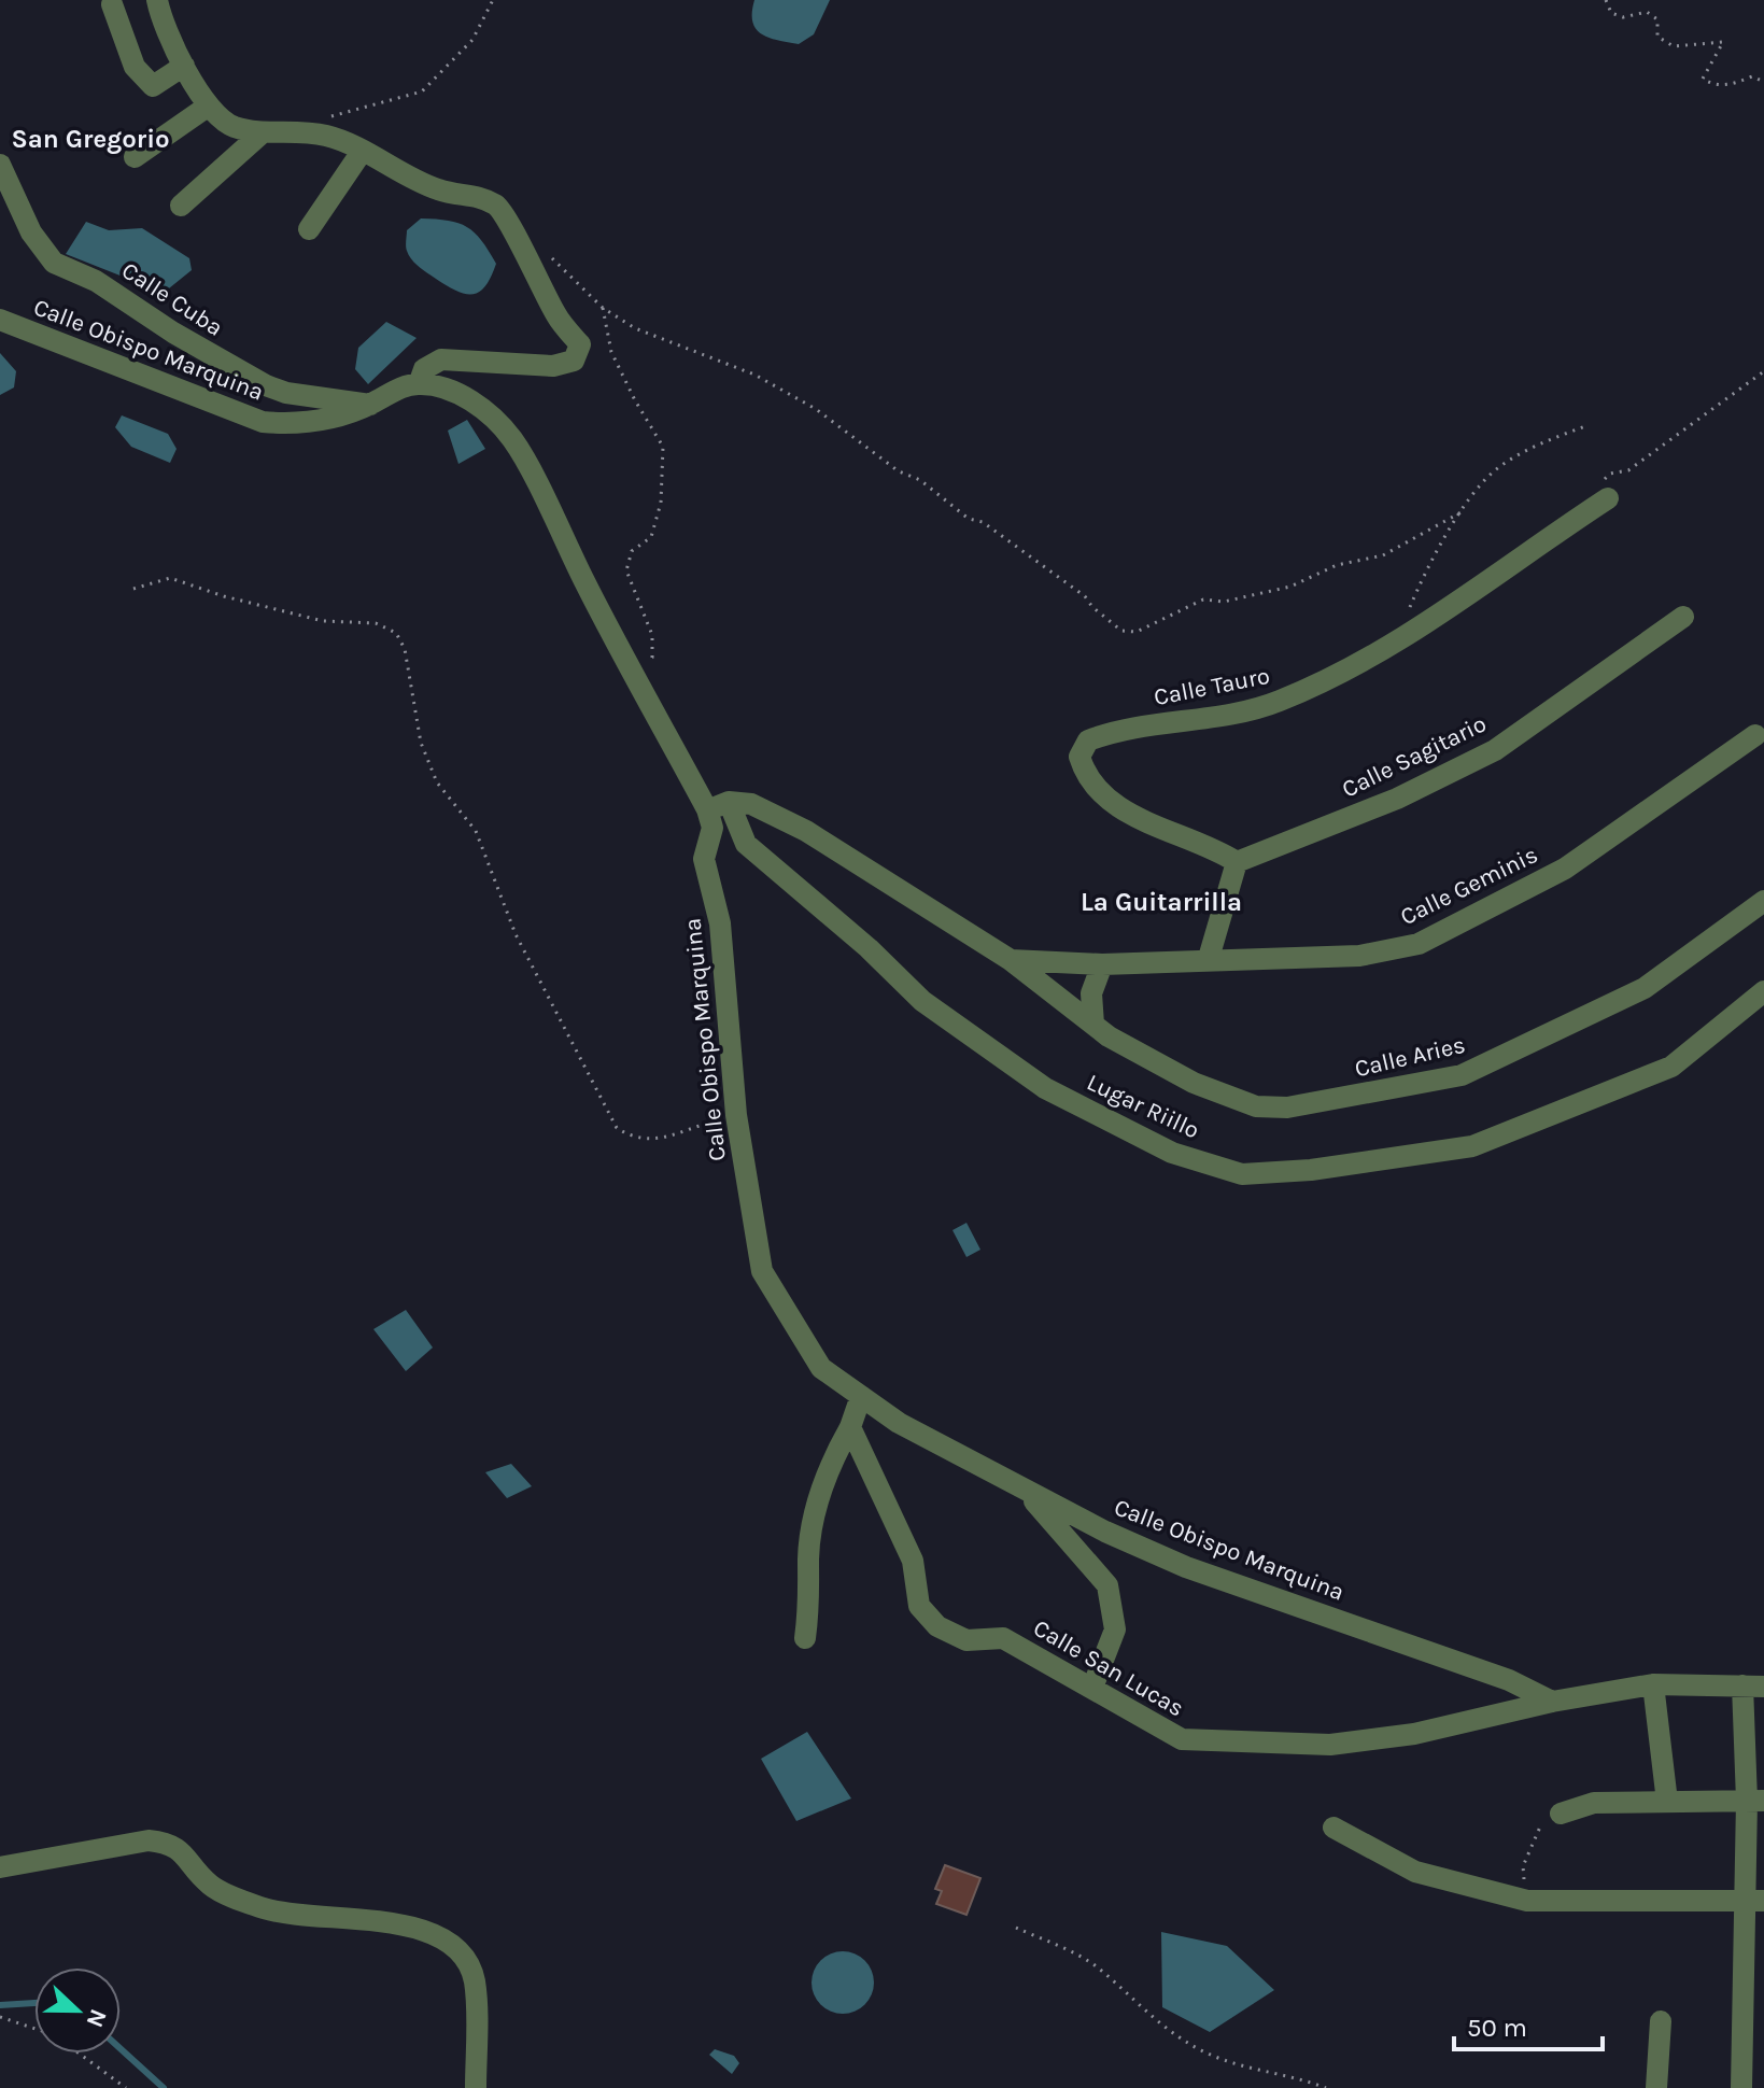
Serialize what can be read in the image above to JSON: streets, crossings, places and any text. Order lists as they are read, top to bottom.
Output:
{
  "streets": {
    "street": [
      "Calle Cuba",
      "Calle Obispo Marquina",
      "Calle Tauro",
      "Calle Sagitario",
      "Calle Geminis",
      "Calle Aries",
      "Lugar Riillo",
      "Calle San Lucas"
    ]
  },
  "crossings": [
    ["Calle Cuba", "Calle Obispo Marquina"],
    ["Calle Obispo Marquina", "Calle Aries"],
    ["Calle Obispo Marquina", "Lugar Riillo"],
    ["Calle Obispo Marquina", "Calle San Lucas"],
    ["Calle Tauro", "Calle Sagitario"],
    ["Calle Geminis", "Calle Aries"],
    ["Calle Aries", "Lugar Riillo"]
  ],
  "districts": ["San Gregorio", "La Guitarrilla"],
  "scale_bar": "50 m",
  "north": "right"
}
